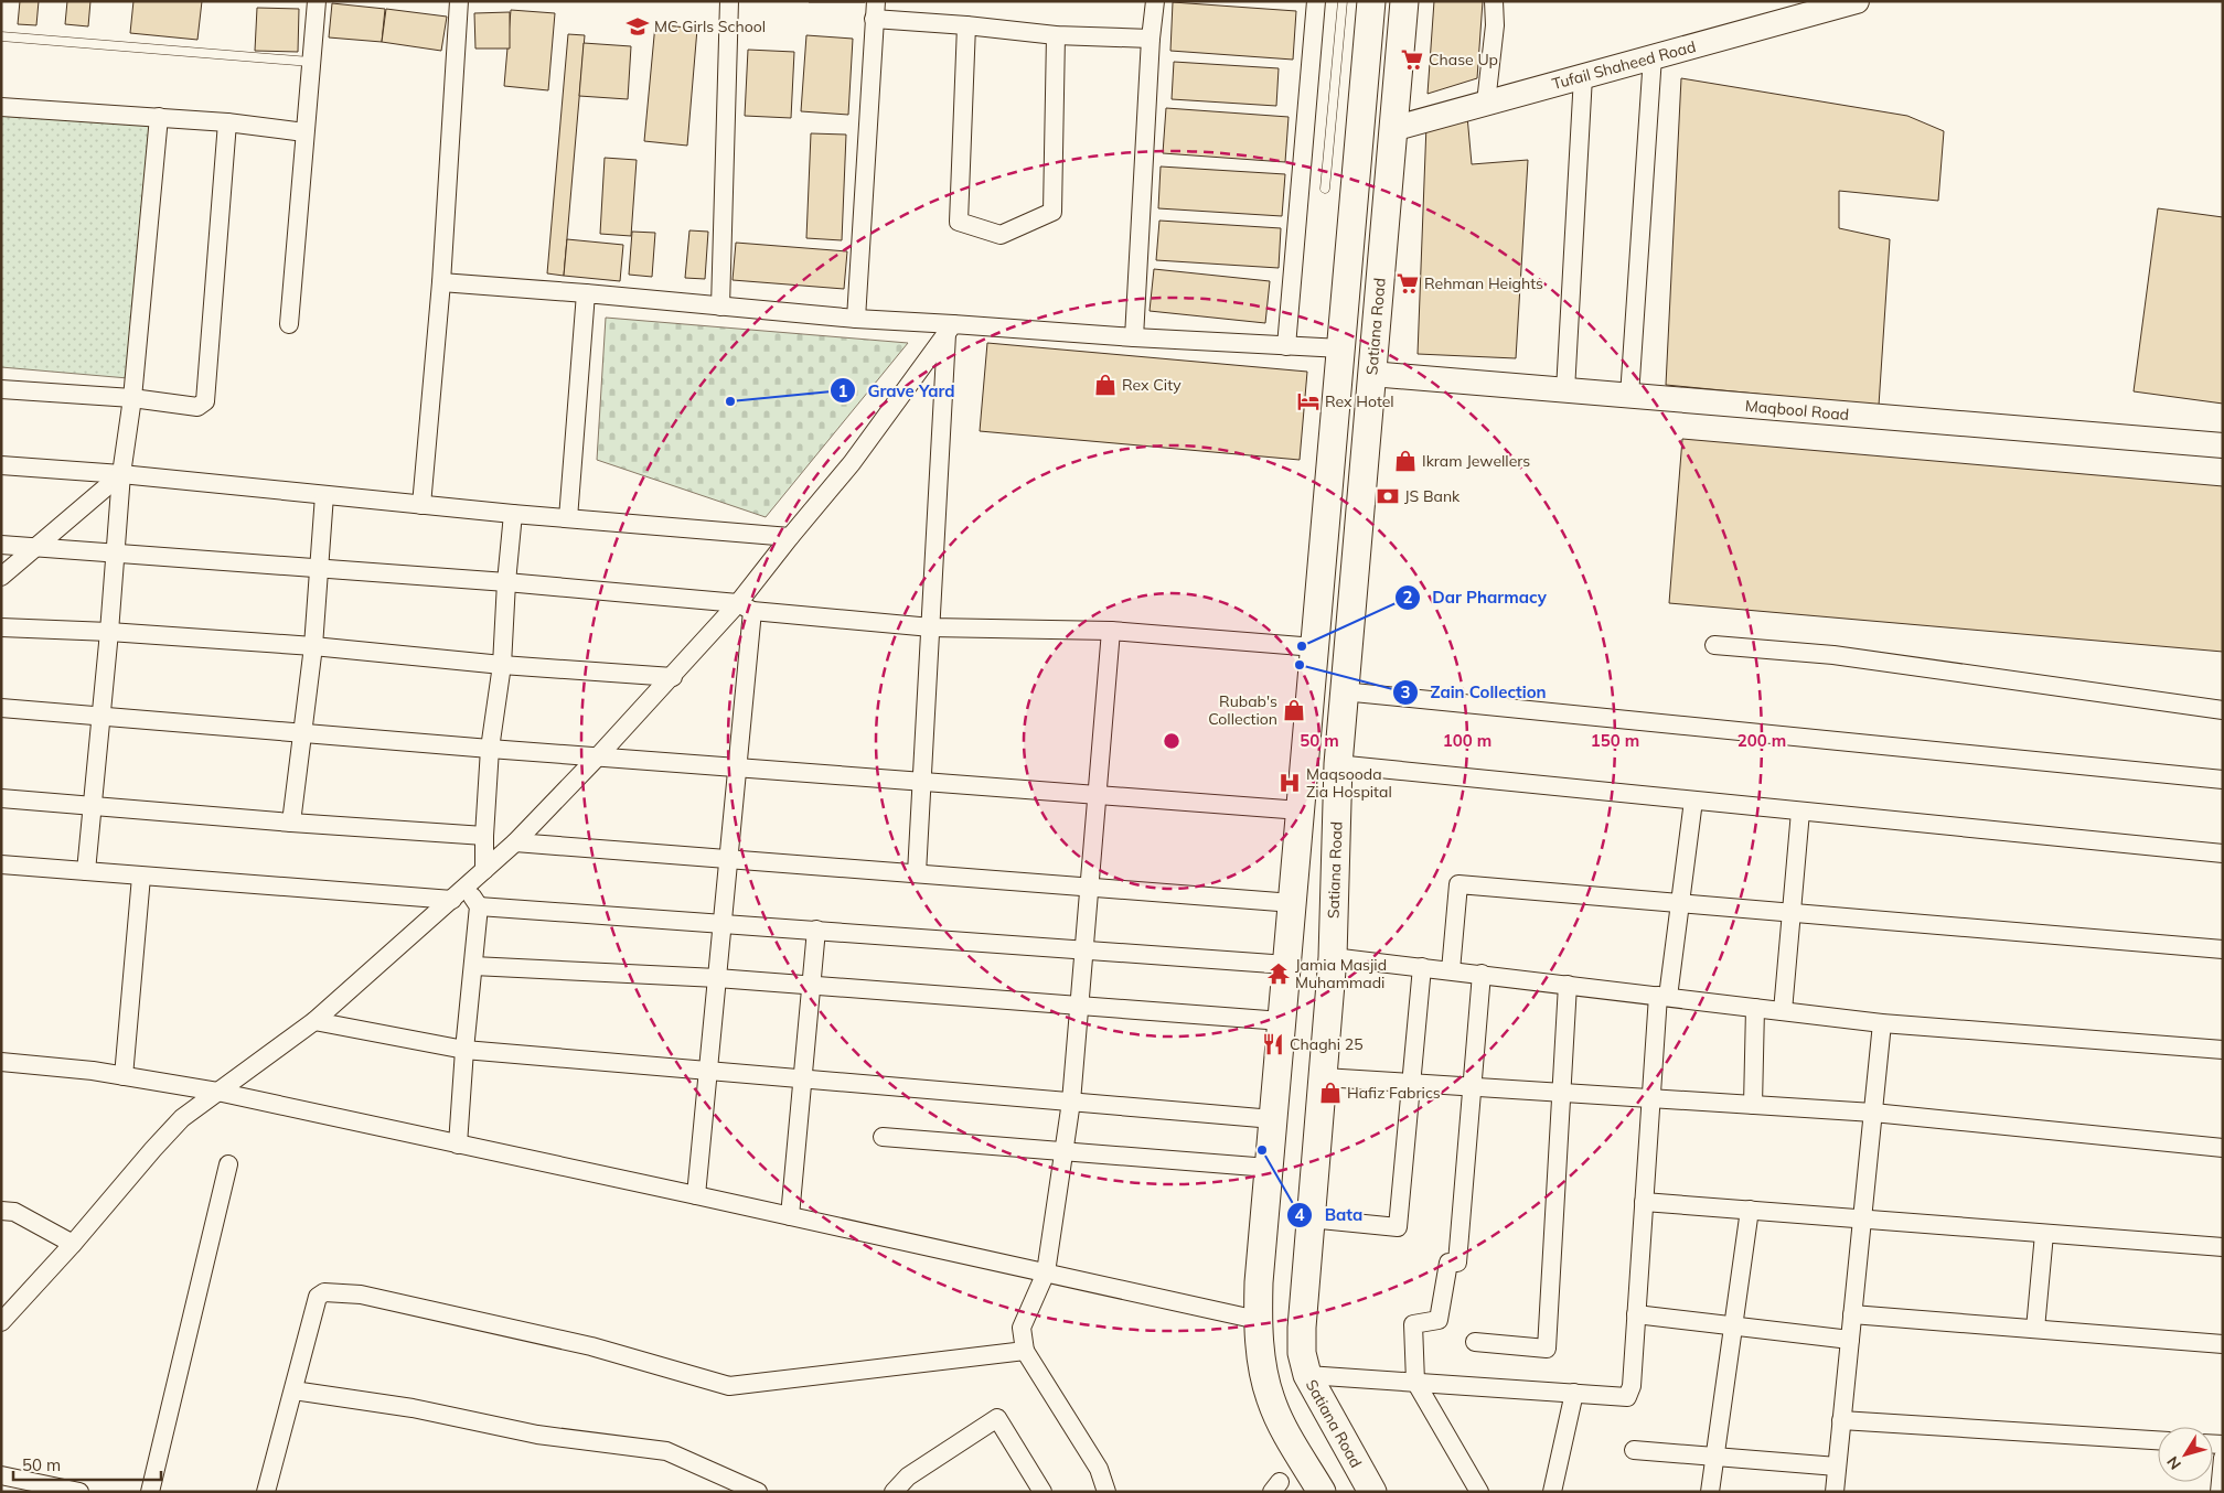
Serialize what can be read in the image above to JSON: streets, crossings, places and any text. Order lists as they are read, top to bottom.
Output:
{
  "streets": {
    "main road": ["Satiana Road"],
    "street": ["Tufail Shaheed Road", "Maqbool Road"]
  },
  "crossings": [
    ["Tufail Shaheed Road", "Satiana Road"],
    ["Satiana Road", "Maqbool Road"]
  ],
  "places": {
    "school or university": ["MC Girls School"],
    "supermarket": ["Chase Up", "Rehman Heights"],
    "shop": [
      "Rex City",
      "Ikram Jewellers",
      "Rubab's Collection",
      "Hafiz Fabrics"
    ],
    "other": [
      "Grave Yard",
      "Dar Pharmacy",
      "Zain Collection",
      "Bata"
    ],
    "hotel": ["Rex Hotel"],
    "bank": ["JS Bank"],
    "hospital": ["Maqsooda Zia Hospital"],
    "temple": ["Jamia Masjid Muhammadi"],
    "restaurant": ["Chaghi 25"]
  },
  "scale_bar": "50 m",
  "north": "bottom left",
  "rings": [
    "50 m",
    "100 m",
    "150 m",
    "200 m"
  ]
}
